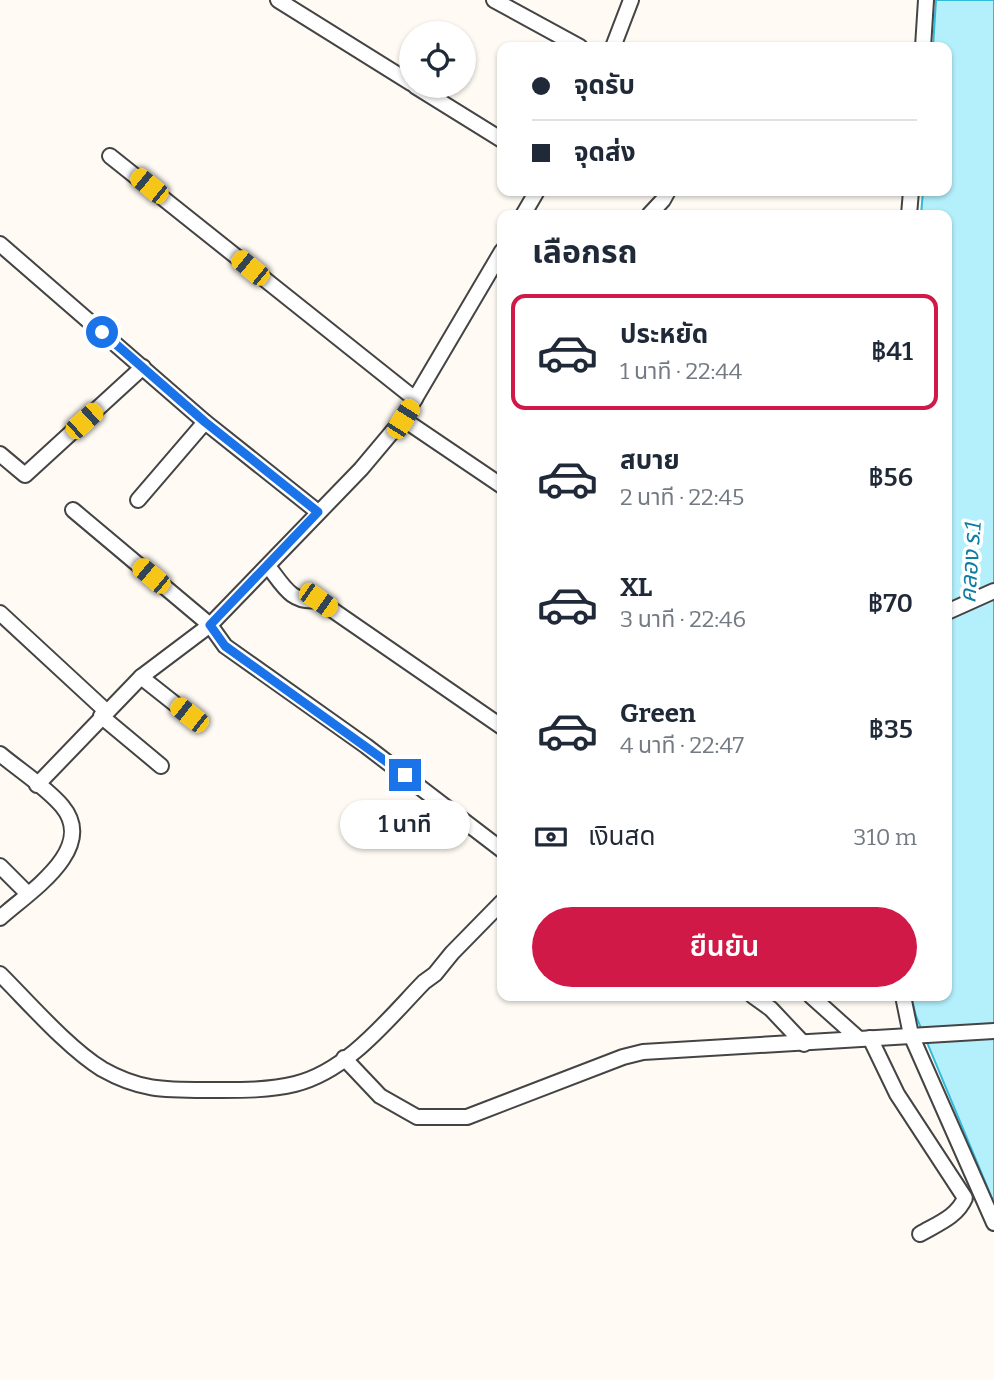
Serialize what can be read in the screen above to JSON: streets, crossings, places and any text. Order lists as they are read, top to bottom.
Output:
{
  "water": ["คลอง ร.1"],
  "page": {
    "banner": ["จุดรับ", "จุดส่ง"],
    "heading": "เลือกรถ",
    "list": [
      {
        "name": "ประหยัด",
        "note": "1 นาที · 22:44",
        "value": "฿41"
      },
      {
        "name": "สบาย",
        "note": "2 นาที · 22:45",
        "value": "฿56"
      },
      {
        "name": "XL",
        "note": "3 นาที · 22:46",
        "value": "฿70"
      },
      {
        "name": "Green",
        "note": "4 นาที · 22:47",
        "value": "฿35"
      }
    ],
    "pay": ["เงินสด", "310 m"],
    "bubble": "1 นาที",
    "buttons": "ยืนยัน"
  }
}
